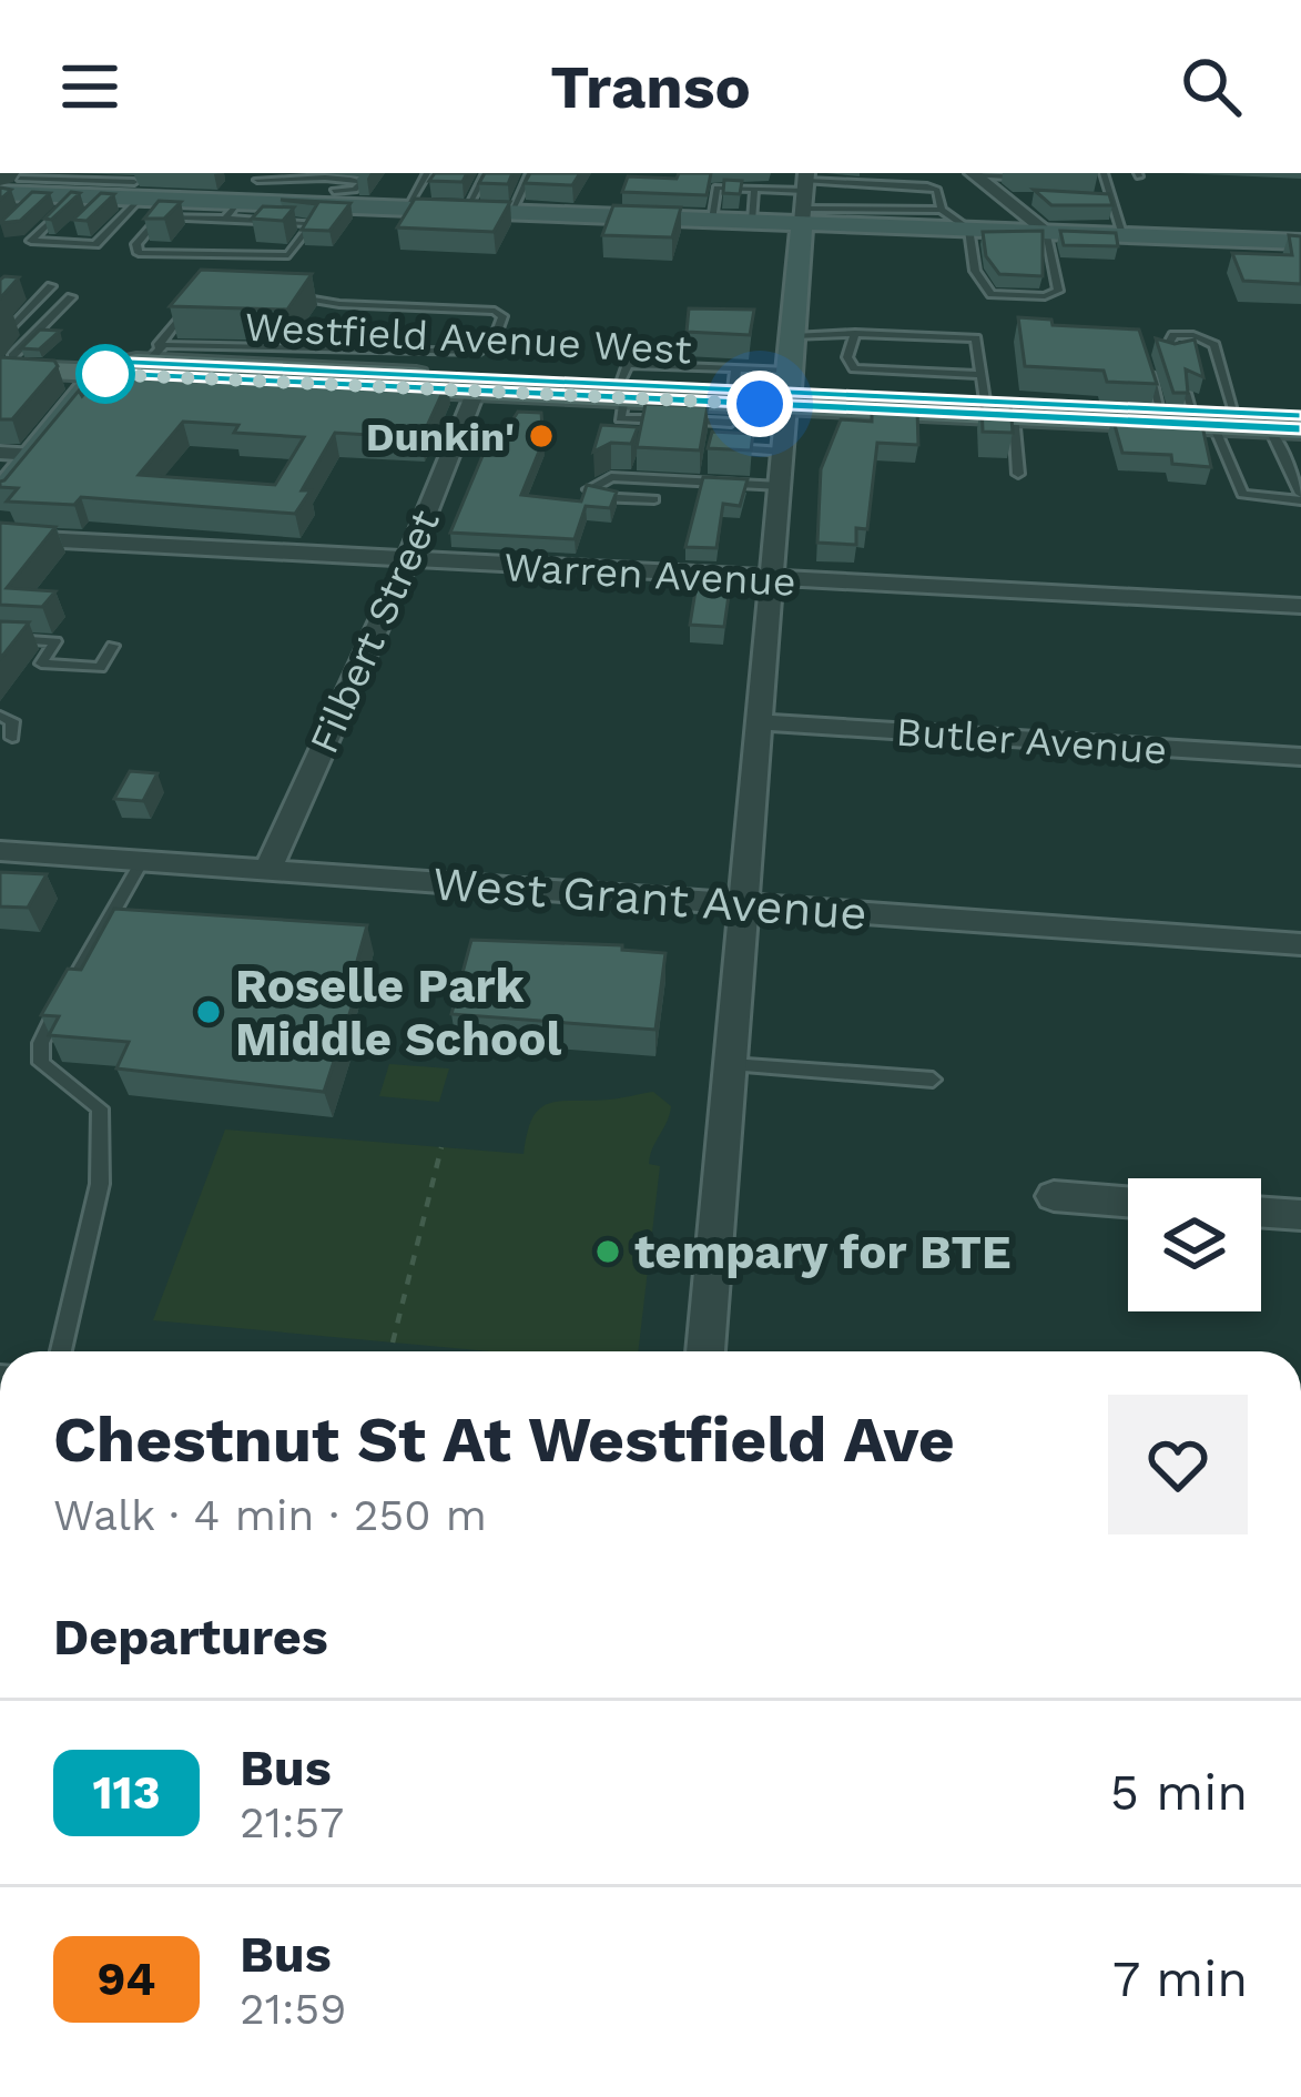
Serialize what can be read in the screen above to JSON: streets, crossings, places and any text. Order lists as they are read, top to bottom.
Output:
{
  "streets": {
    "main road": ["Westfield Avenue West"],
    "street": [
      "Warren Avenue",
      "Filbert Street",
      "Butler Avenue",
      "West Grant Avenue"
    ]
  },
  "crossings": [
    ["Westfield Avenue West", "Filbert Street"],
    ["Warren Avenue", "Filbert Street"],
    ["Filbert Street", "West Grant Avenue"]
  ],
  "places": ["Dunkin'", "Roselle Park Middle School", "tempary for BTE"],
  "lines": ["bus line 113"],
  "page": {
    "header": "Transo",
    "heading": [
      ["Chestnut St At Westfield Ave", "Walk · 4 min · 250 m"],
      "Departures"
    ],
    "list": [
      {
        "mark": "113",
        "name": "Bus",
        "note": "21:57",
        "value": "5 min"
      },
      {
        "mark": "94",
        "name": "Bus",
        "note": "21:59",
        "value": "7 min"
      }
    ]
  }
}
